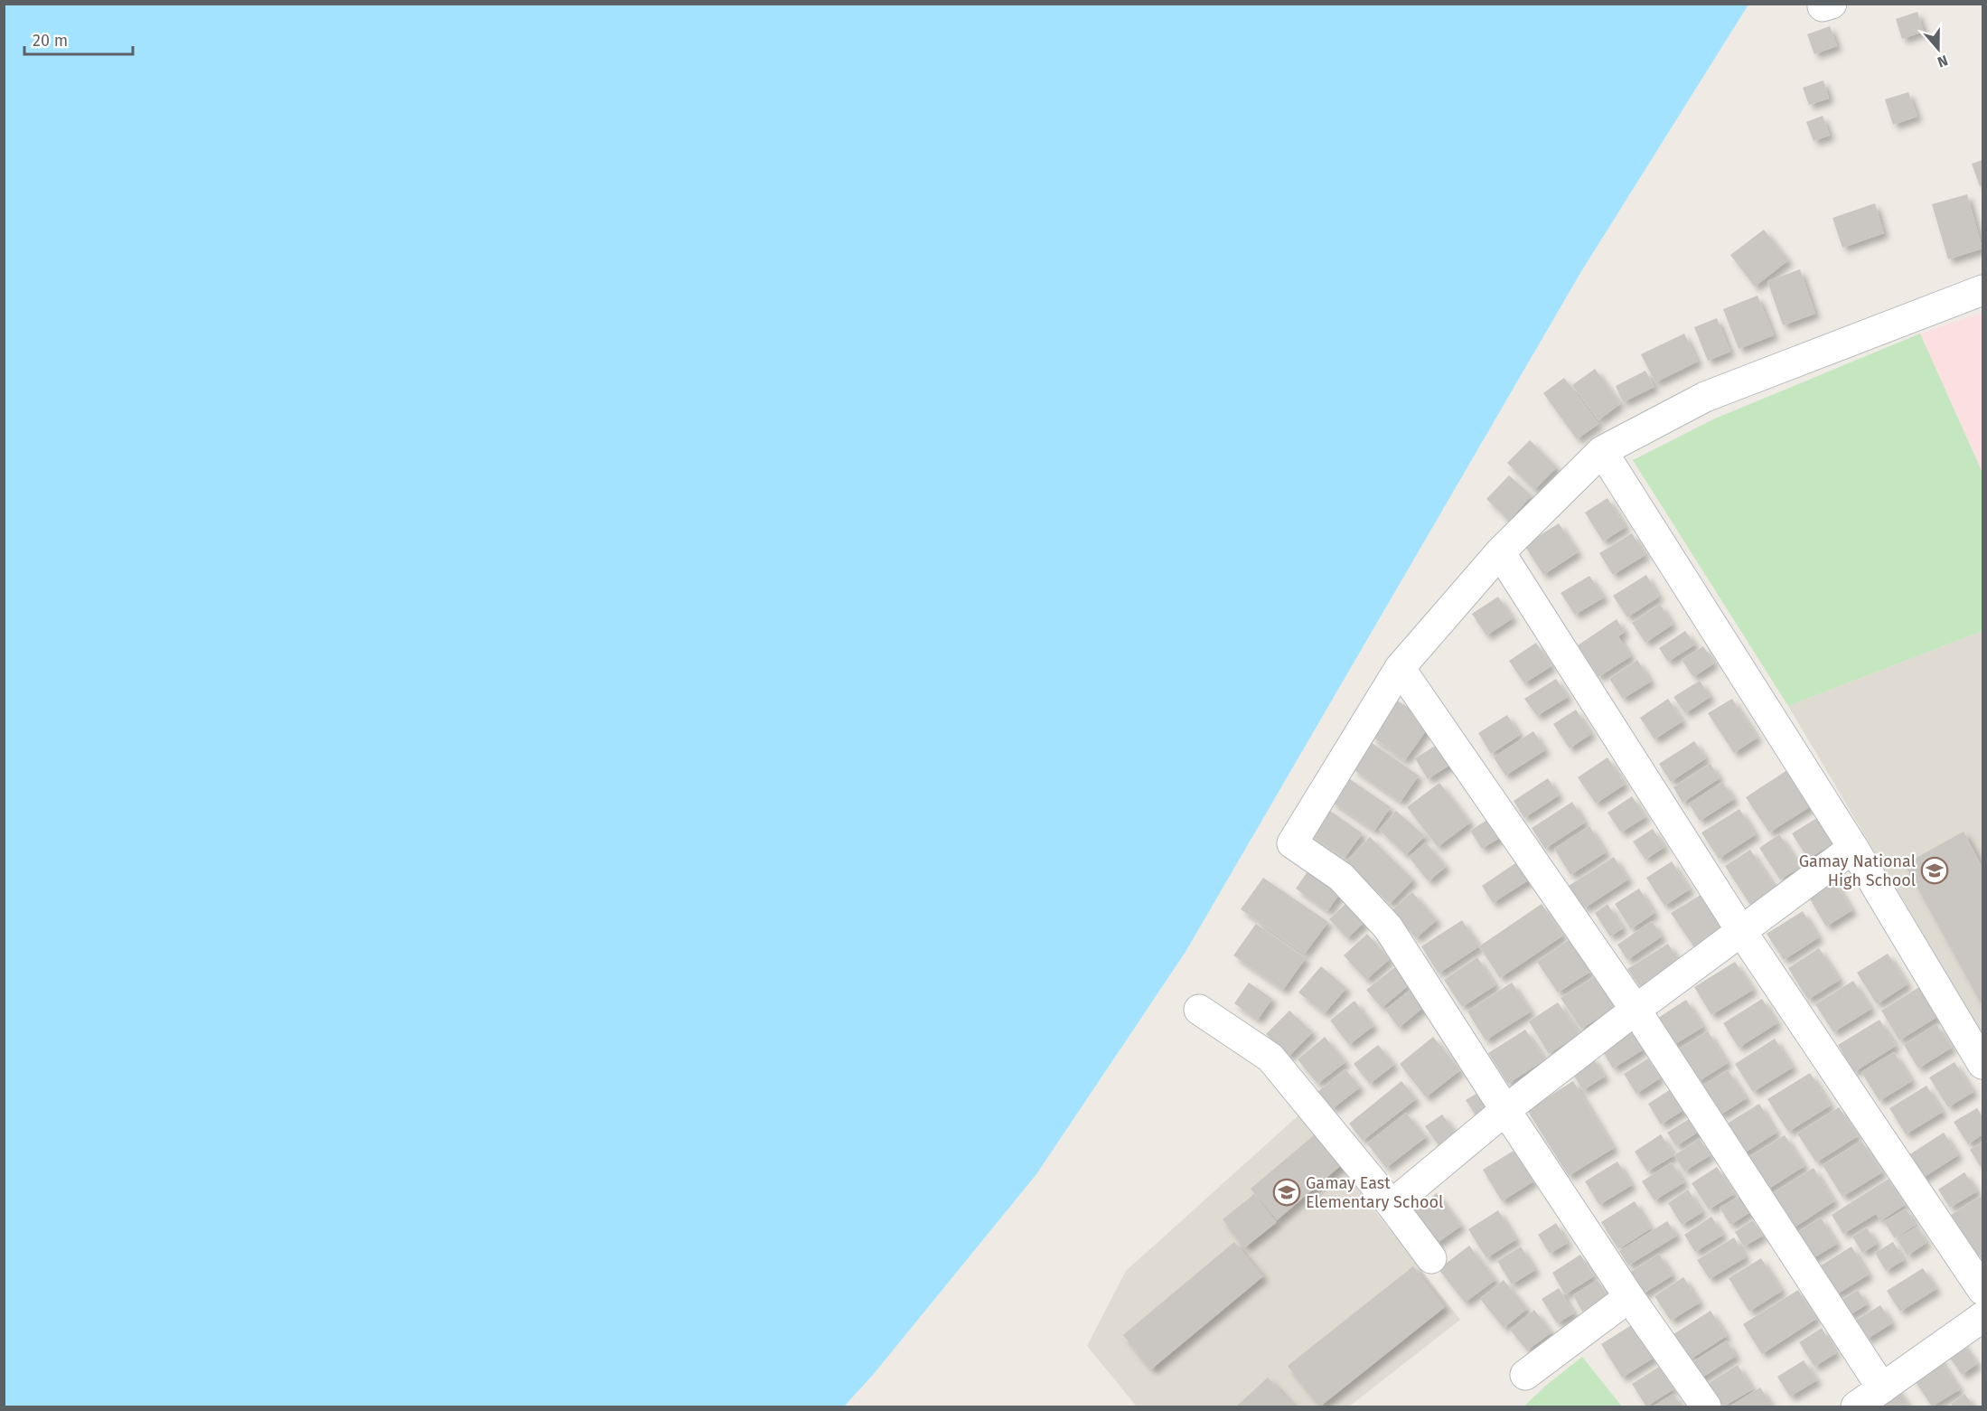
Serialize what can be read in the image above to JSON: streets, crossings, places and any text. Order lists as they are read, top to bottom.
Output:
{
  "places": {
    "school or university": ["Gamay National High School", "Gamay East Elementary School"]
  },
  "scale_bar": "20 m",
  "north": "bottom"
}
